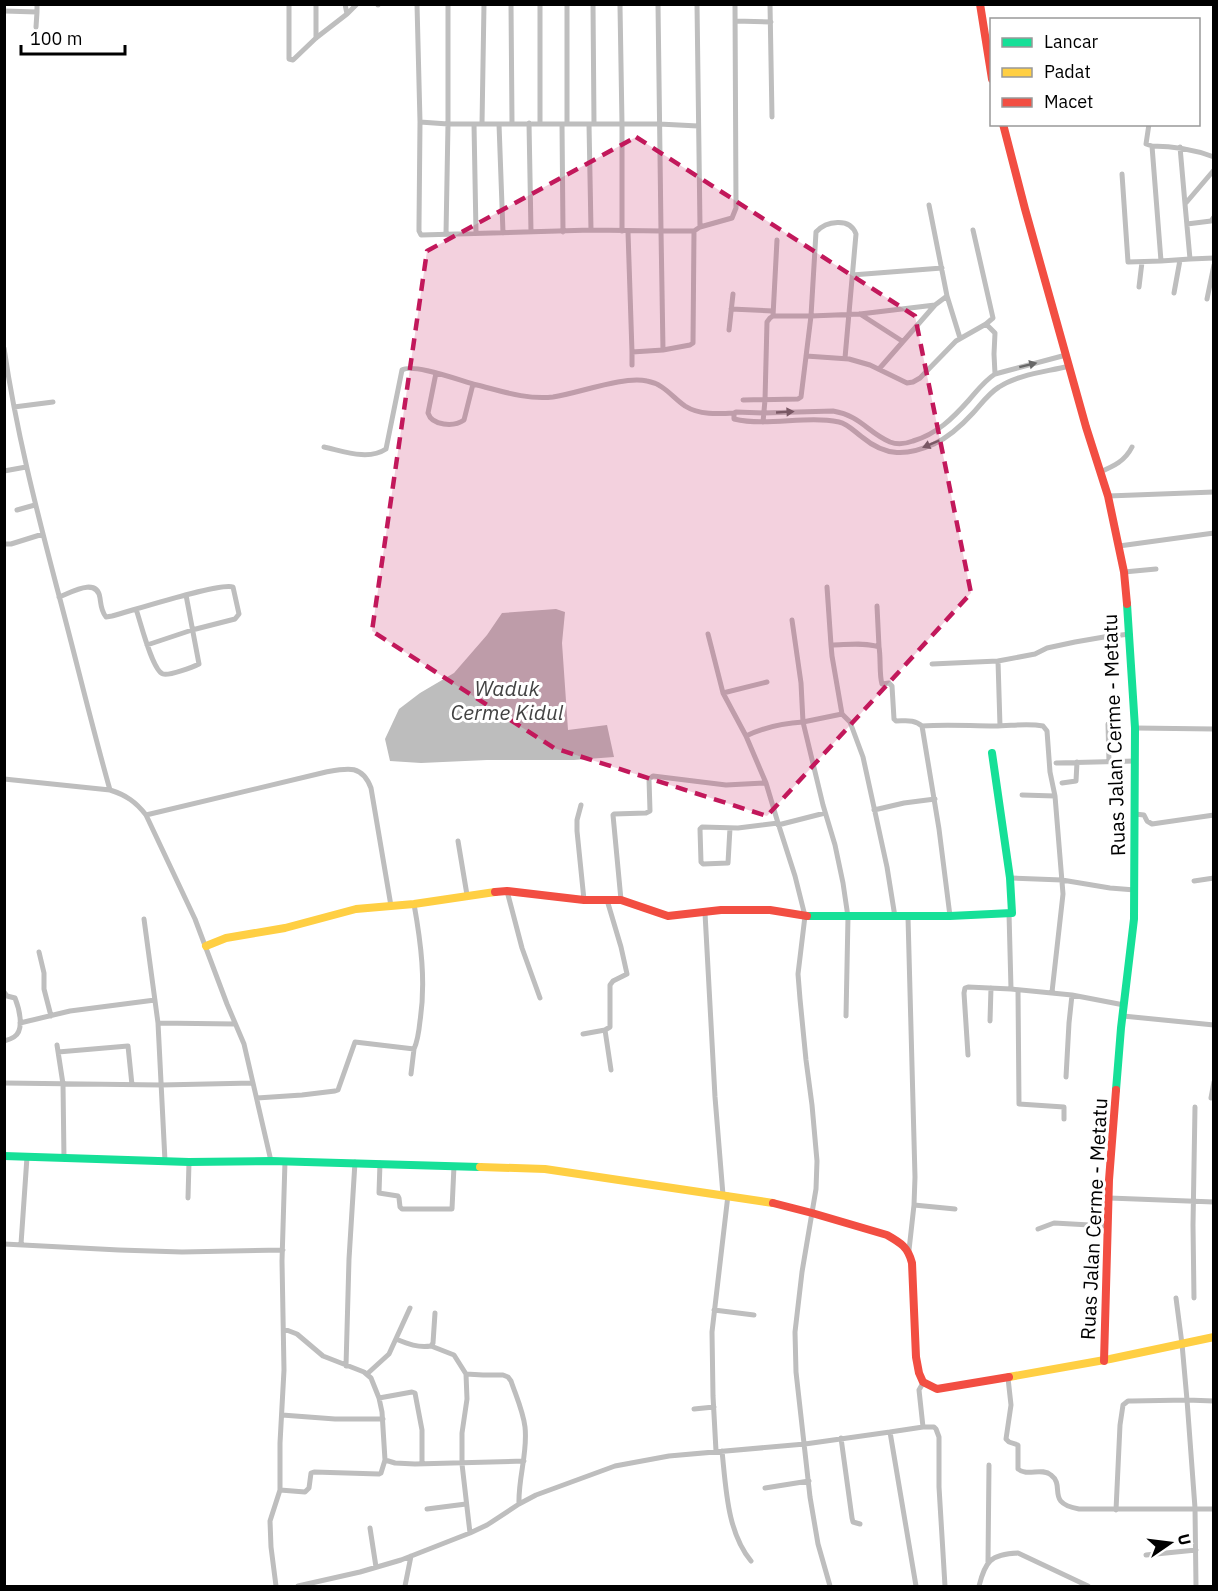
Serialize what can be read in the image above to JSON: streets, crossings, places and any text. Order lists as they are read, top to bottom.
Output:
{
  "streets": {
    "main road": ["Ruas Jalan Cerme - Metatu"]
  },
  "water": ["Waduk Cerme Kidul"],
  "legend": ["Lancar", "Padat", "Macet"],
  "scale_bar": "100 m",
  "north": "right"
}
